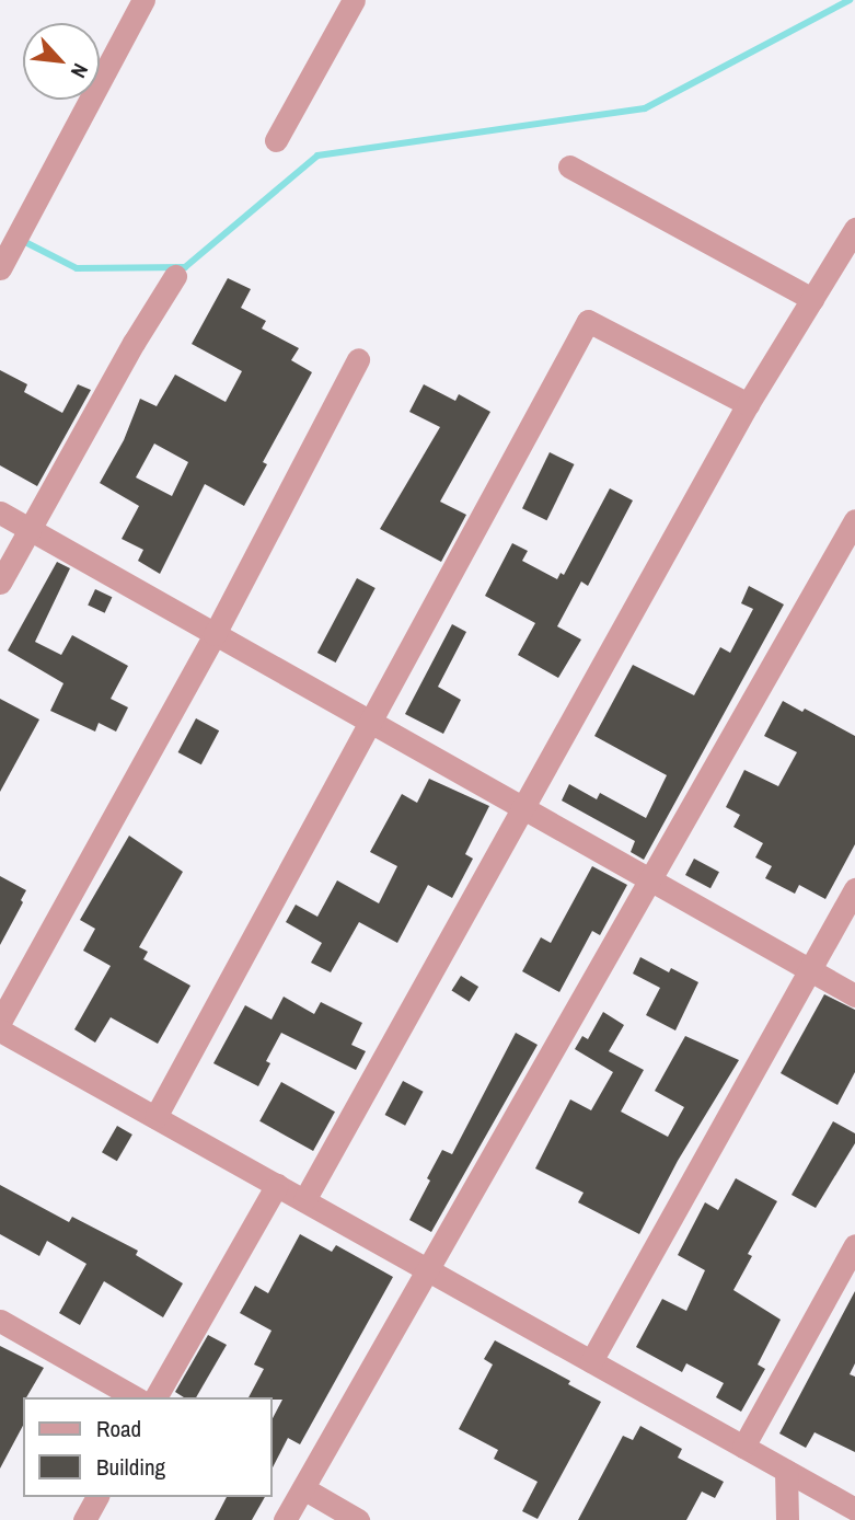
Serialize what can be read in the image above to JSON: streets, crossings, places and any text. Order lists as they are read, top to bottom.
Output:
{
  "legend": ["Road", "Building"],
  "north": "bottom right"
}
